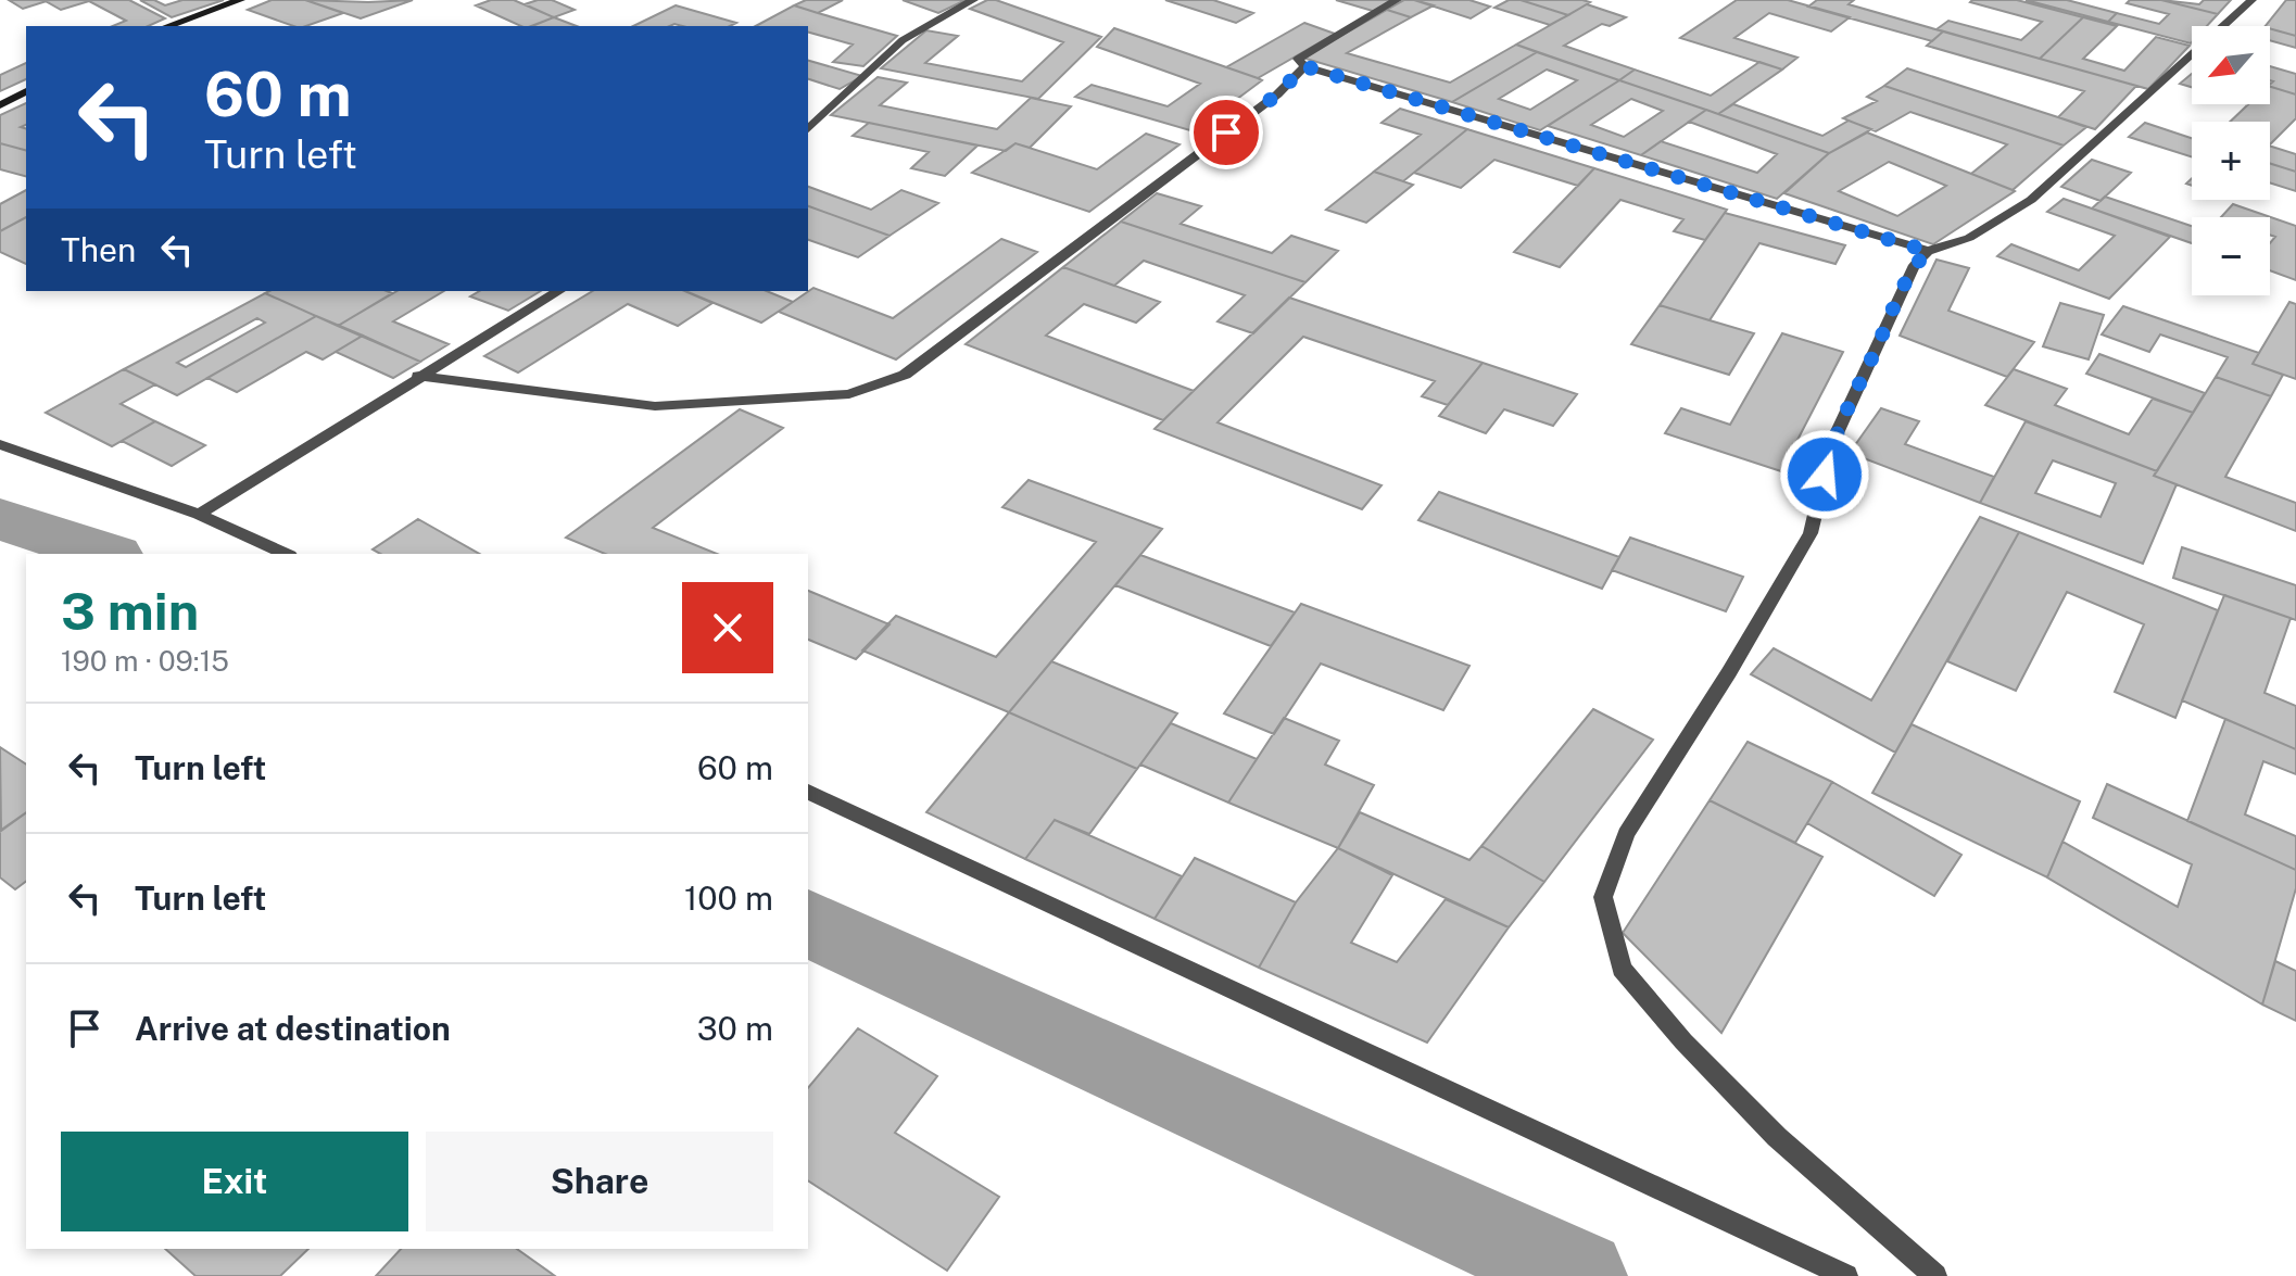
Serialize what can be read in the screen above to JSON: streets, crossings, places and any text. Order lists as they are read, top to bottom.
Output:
{
  "north": "bottom left",
  "page": {
    "map_buttons": ["+", "−"],
    "turn": ["60 m", "Turn left"],
    "then": "Then",
    "heading": ["3 min", "190 m · 09:15"],
    "list": [
      {
        "name": "Turn left",
        "value": "60 m"
      },
      {
        "name": "Turn left",
        "value": "100 m"
      },
      {
        "name": "Arrive at destination",
        "value": "30 m"
      }
    ],
    "buttons": ["Exit", "Share"]
  }
}
